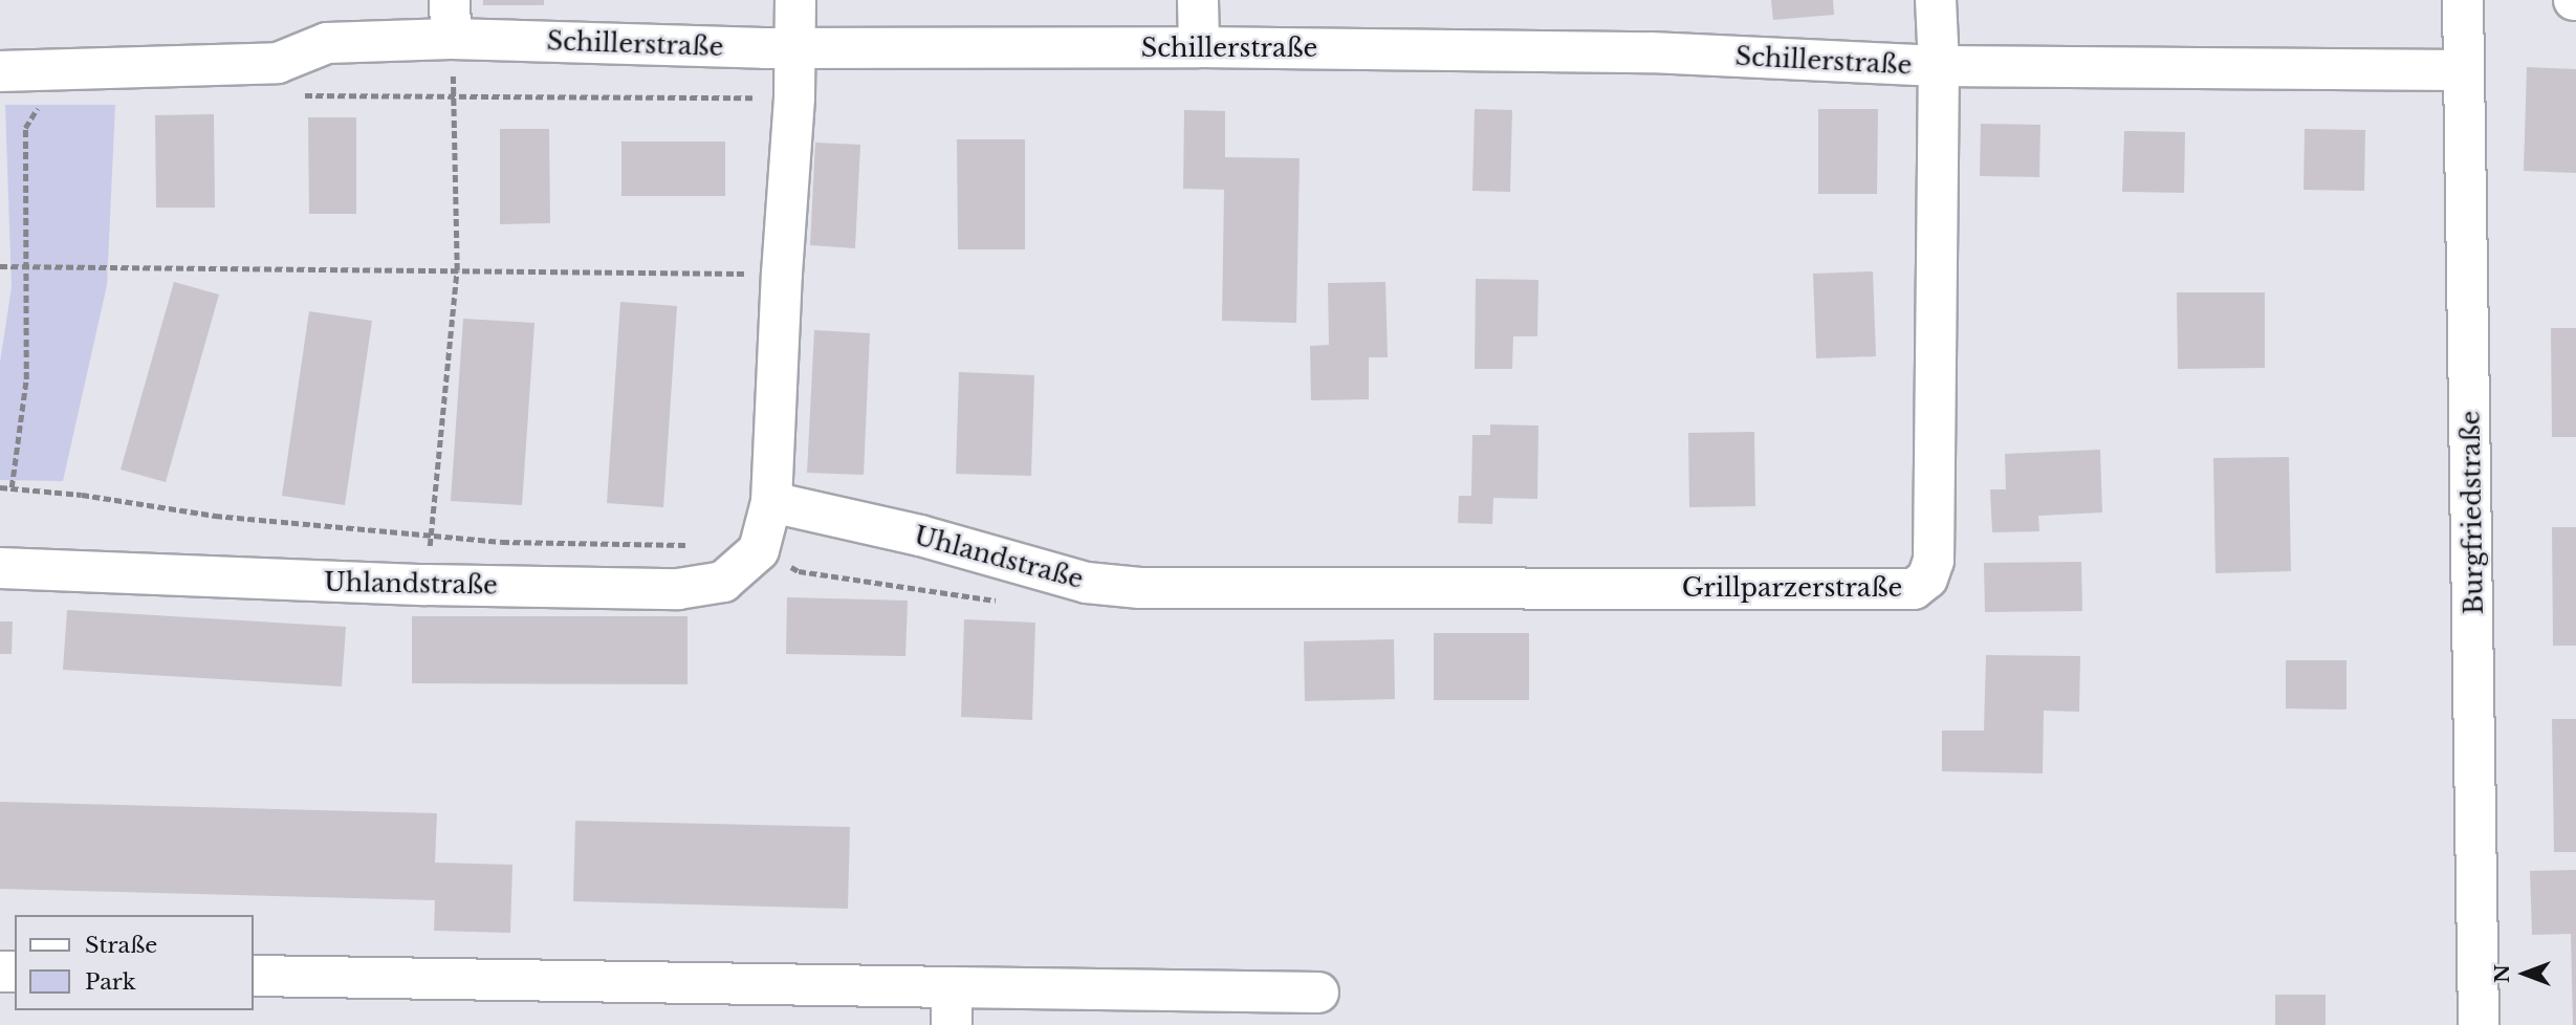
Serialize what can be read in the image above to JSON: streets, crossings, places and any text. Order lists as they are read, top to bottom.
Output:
{
  "streets": {
    "street": [
      "Schillerstraße",
      "Burgfriedstraße",
      "Uhlandstraße",
      "Grillparzerstraße"
    ]
  },
  "crossings": [
    ["Schillerstraße", "Burgfriedstraße"],
    ["Schillerstraße", "Grillparzerstraße"],
    ["Uhlandstraße", "Grillparzerstraße"]
  ],
  "legend": ["Straße", "Park"],
  "north": "left"
}
